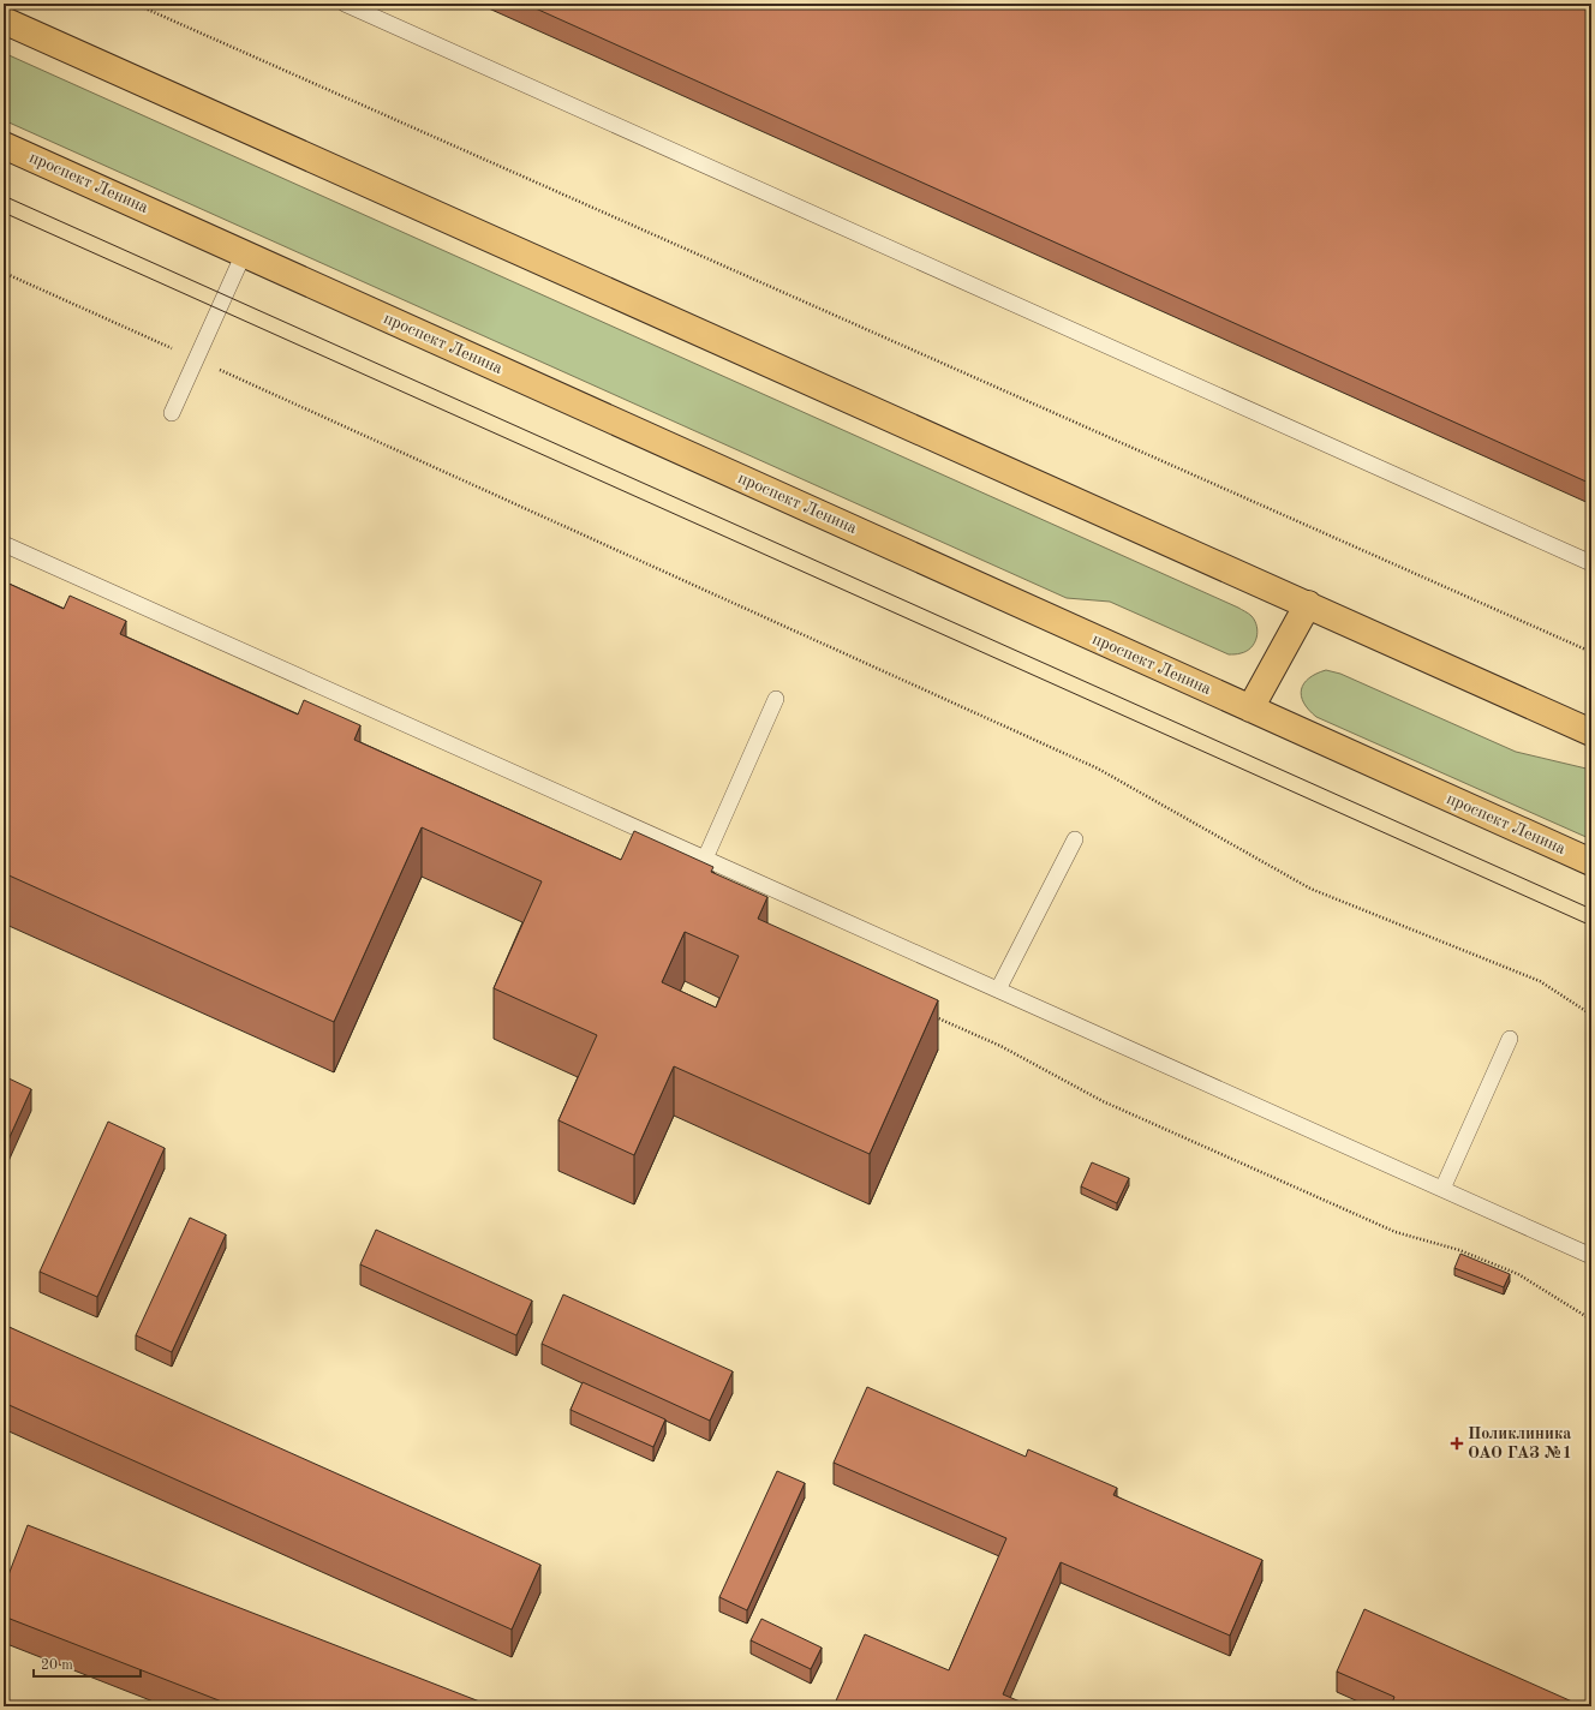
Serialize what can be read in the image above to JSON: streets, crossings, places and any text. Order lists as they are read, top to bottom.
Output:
{
  "streets": {
    "main road": ["проспект Ленина"]
  },
  "places": {
    "health": ["Поликлиника ОАО ГАЗ №1"]
  },
  "scale_bar": "20 m"
}
